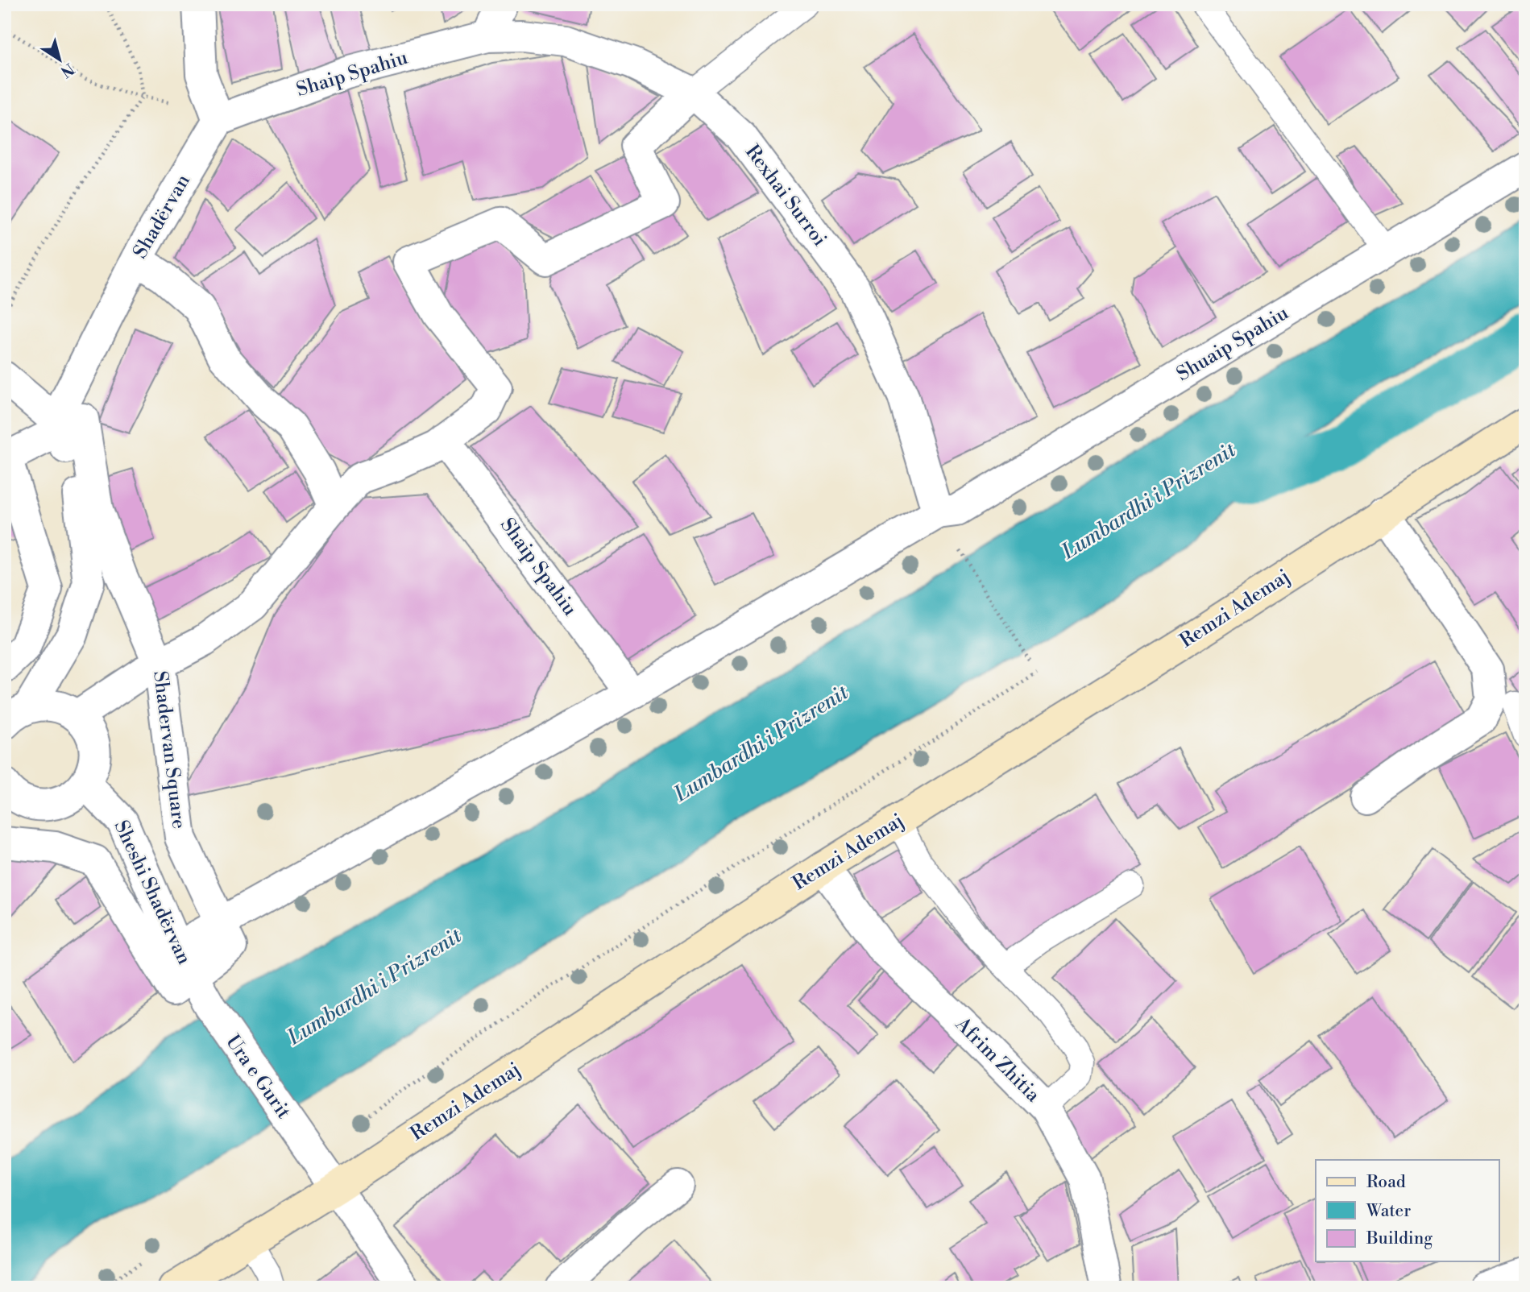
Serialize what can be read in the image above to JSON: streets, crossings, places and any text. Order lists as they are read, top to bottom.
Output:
{
  "streets": {
    "main road": ["Remzi Ademaj"],
    "street": [
      "Shaip Spahiu",
      "Rexhai Surroi",
      "Shadërvan",
      "Shuaip Spahiu",
      "Shadervan Square",
      "Sheshi Shadërvan",
      "Afrim Zhitia",
      "Ura e Gurit"
    ]
  },
  "crossings": [
    ["Shaip Spahiu", "Rexhai Surroi"],
    ["Shaip Spahiu", "Shadërvan"],
    ["Shaip Spahiu", "Shuaip Spahiu"],
    ["Rexhai Surroi", "Shuaip Spahiu"],
    ["Shadërvan", "Shadervan Square"],
    ["Shuaip Spahiu", "Shadervan Square"],
    ["Shuaip Spahiu", "Sheshi Shadërvan"],
    ["Remzi Ademaj", "Afrim Zhitia"],
    ["Remzi Ademaj", "Ura e Gurit"],
    ["Shadervan Square", "Sheshi Shadërvan"],
    ["Sheshi Shadërvan", "Ura e Gurit"]
  ],
  "water": ["Lumbardhi i Prizrenit"],
  "legend": ["Road", "Water", "Building"],
  "north": "bottom right"
}
